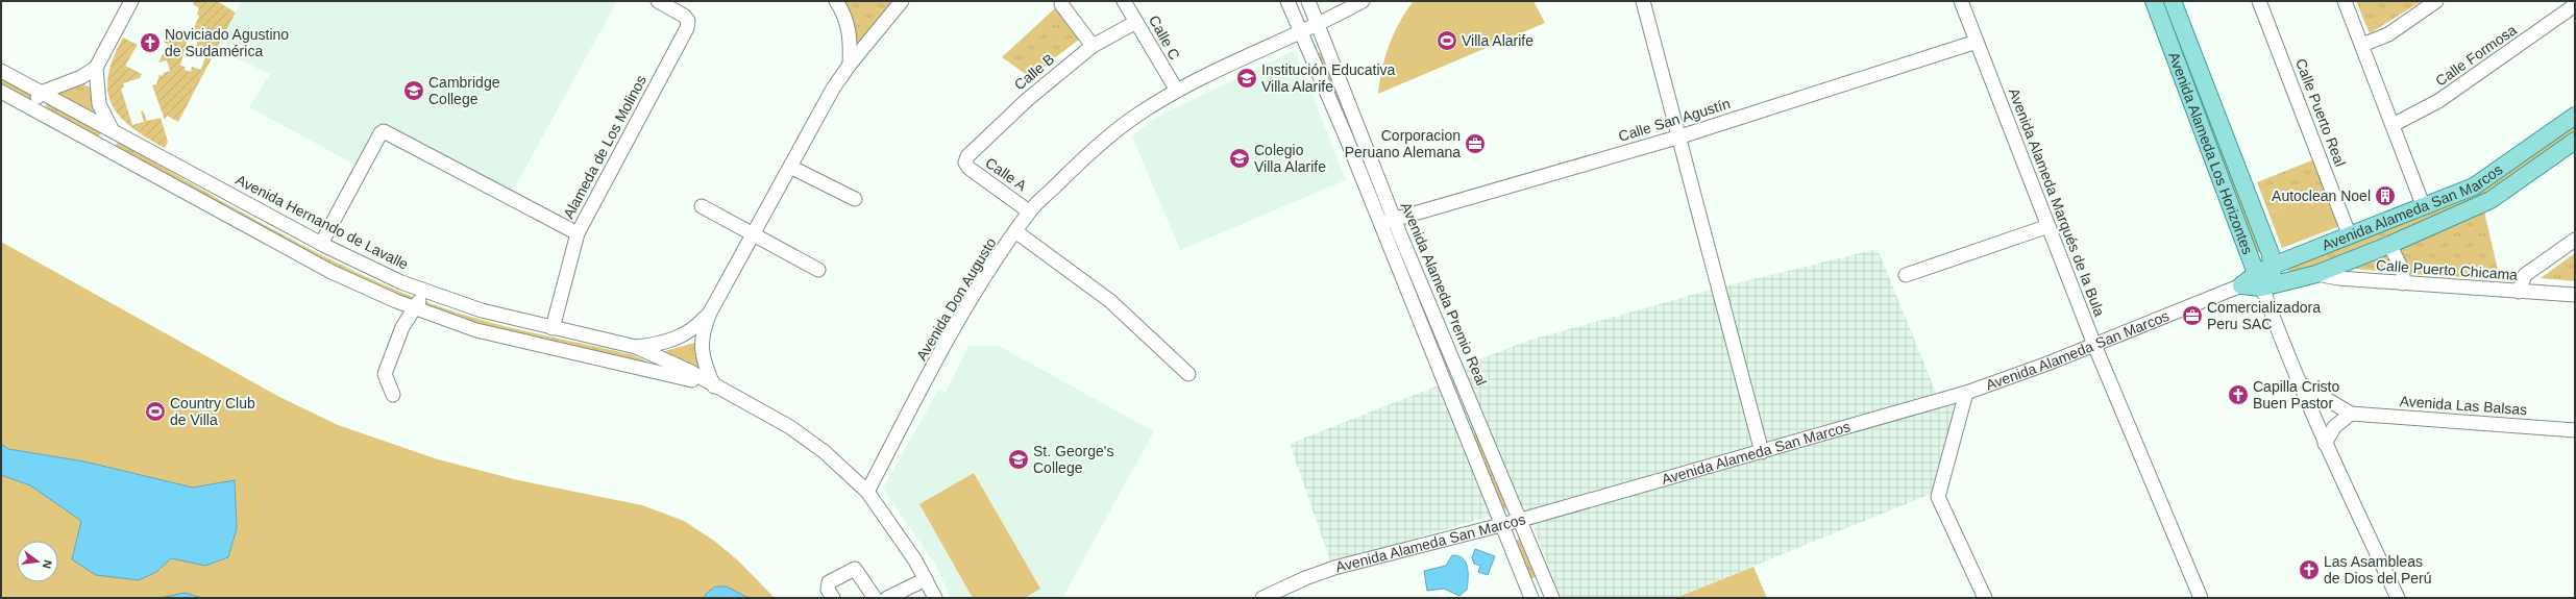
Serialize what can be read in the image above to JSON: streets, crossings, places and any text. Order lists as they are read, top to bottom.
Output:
{
  "streets": {
    "main road": ["Avenida Alameda Los Horizontes", "Avenida Alameda San Marcos"],
    "street": [
      "Calle C",
      "Calle Formosa",
      "Calle B",
      "Calle Puerto Real",
      "Calle San Agustín",
      "Alameda de Los Molinos",
      "Calle A",
      "Avenida Alameda Marqués de la Bula",
      "Avenida Hernando de Lavalle",
      "Calle Puerto Chicama",
      "Avenida Alameda Premio Real",
      "Avenida Don Augusto",
      "Avenida Las Balsas"
    ]
  },
  "crossings": [
    ["Calle C", "Calle B"],
    ["Calle C", "Avenida Don Augusto"],
    ["Calle B", "Calle A"],
    ["Calle Puerto Real", "Avenida Alameda San Marcos"],
    ["Calle San Agustín", "Avenida Alameda Marqués de la Bula"],
    ["Calle San Agustín", "Avenida Alameda Premio Real"],
    ["Alameda de Los Molinos", "Avenida Hernando de Lavalle"],
    ["Avenida Alameda Los Horizontes", "Avenida Alameda San Marcos"],
    ["Calle A", "Avenida Don Augusto"],
    ["Avenida Alameda Marqués de la Bula", "Avenida Alameda San Marcos"],
    ["Avenida Alameda San Marcos", "Calle Puerto Chicama"],
    ["Avenida Alameda San Marcos", "Avenida Alameda Premio Real"],
    ["Avenida Hernando de Lavalle", "Avenida Don Augusto"],
    ["Avenida Alameda Premio Real", "Avenida Don Augusto"]
  ],
  "places": {
    "sports": ["Villa Alarife", "Country Club de Villa"],
    "church": ["Noviciado Agustino de Sudamérica", "Capilla Cristo Buen Pastor", "Las Asambleas de Dios del Perú"],
    "school or university": [
      "Institución Educativa Villa Alarife",
      "Cambridge College",
      "Colegio Villa Alarife",
      "St. George's College"
    ],
    "office": ["Corporacion Peruano Alemana", "Comercializadora Peru SAC"],
    "building": ["Autoclean Noel"]
  },
  "north": "right"
}
